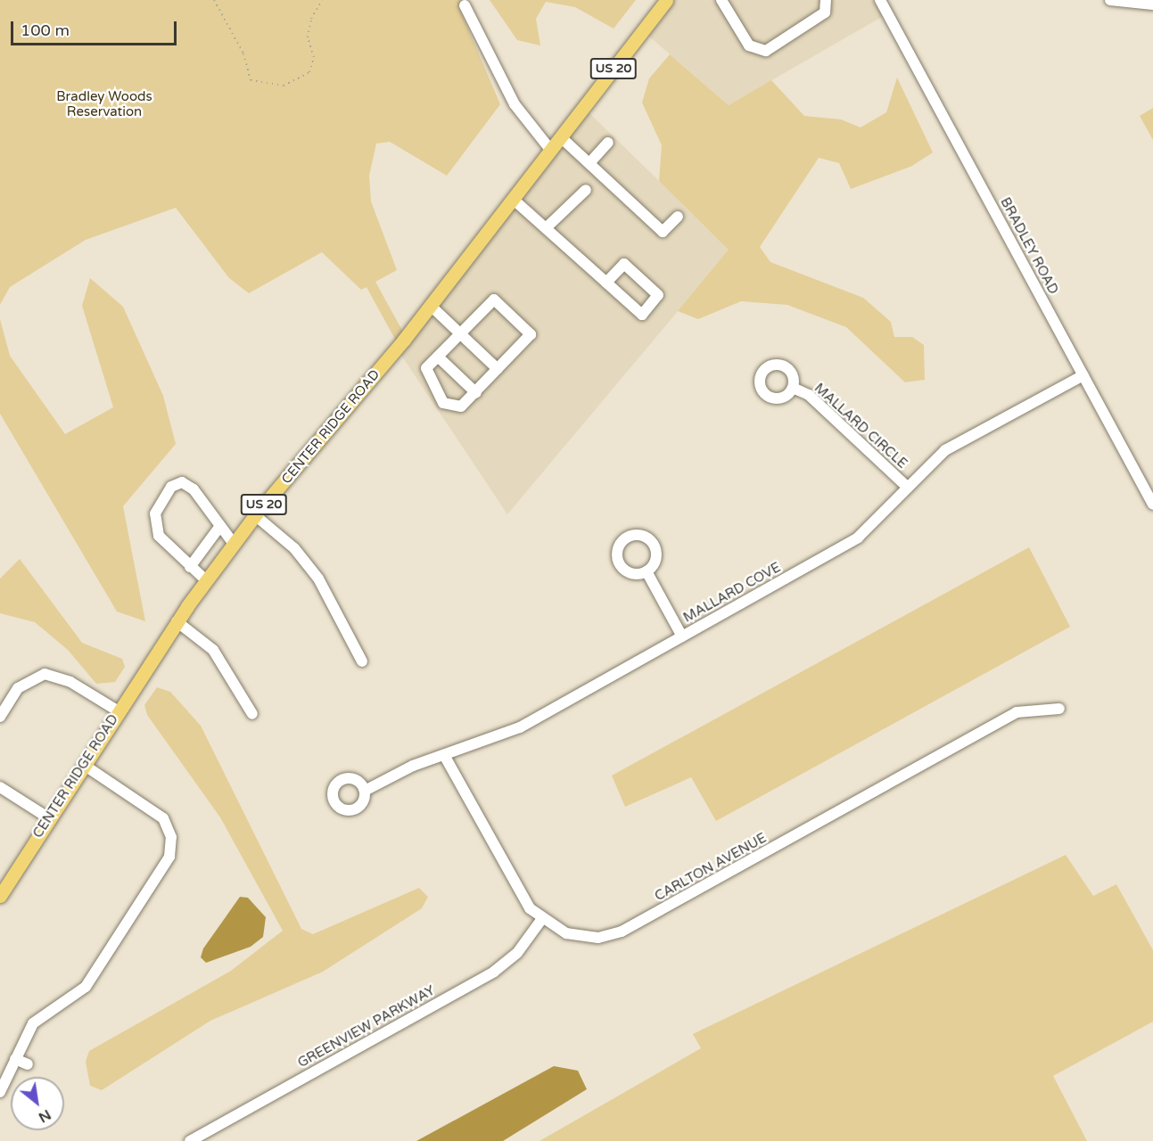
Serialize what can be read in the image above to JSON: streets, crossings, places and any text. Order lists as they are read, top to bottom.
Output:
{
  "streets": {
    "main road": ["US 20", "CENTER RIDGE ROAD"],
    "street": [
      "BRADLEY ROAD",
      "MALLARD CIRCLE",
      "MALLARD COVE",
      "CARLTON AVENUE",
      "GREENVIEW PARKWAY"
    ]
  },
  "crossings": [
    ["BRADLEY ROAD", "MALLARD COVE"],
    ["MALLARD CIRCLE", "MALLARD COVE"],
    ["MALLARD COVE", "CARLTON AVENUE"],
    ["CARLTON AVENUE", "GREENVIEW PARKWAY"]
  ],
  "parks": ["Bradley Woods Reservation"],
  "scale_bar": "100 m",
  "north": "bottom right"
}
